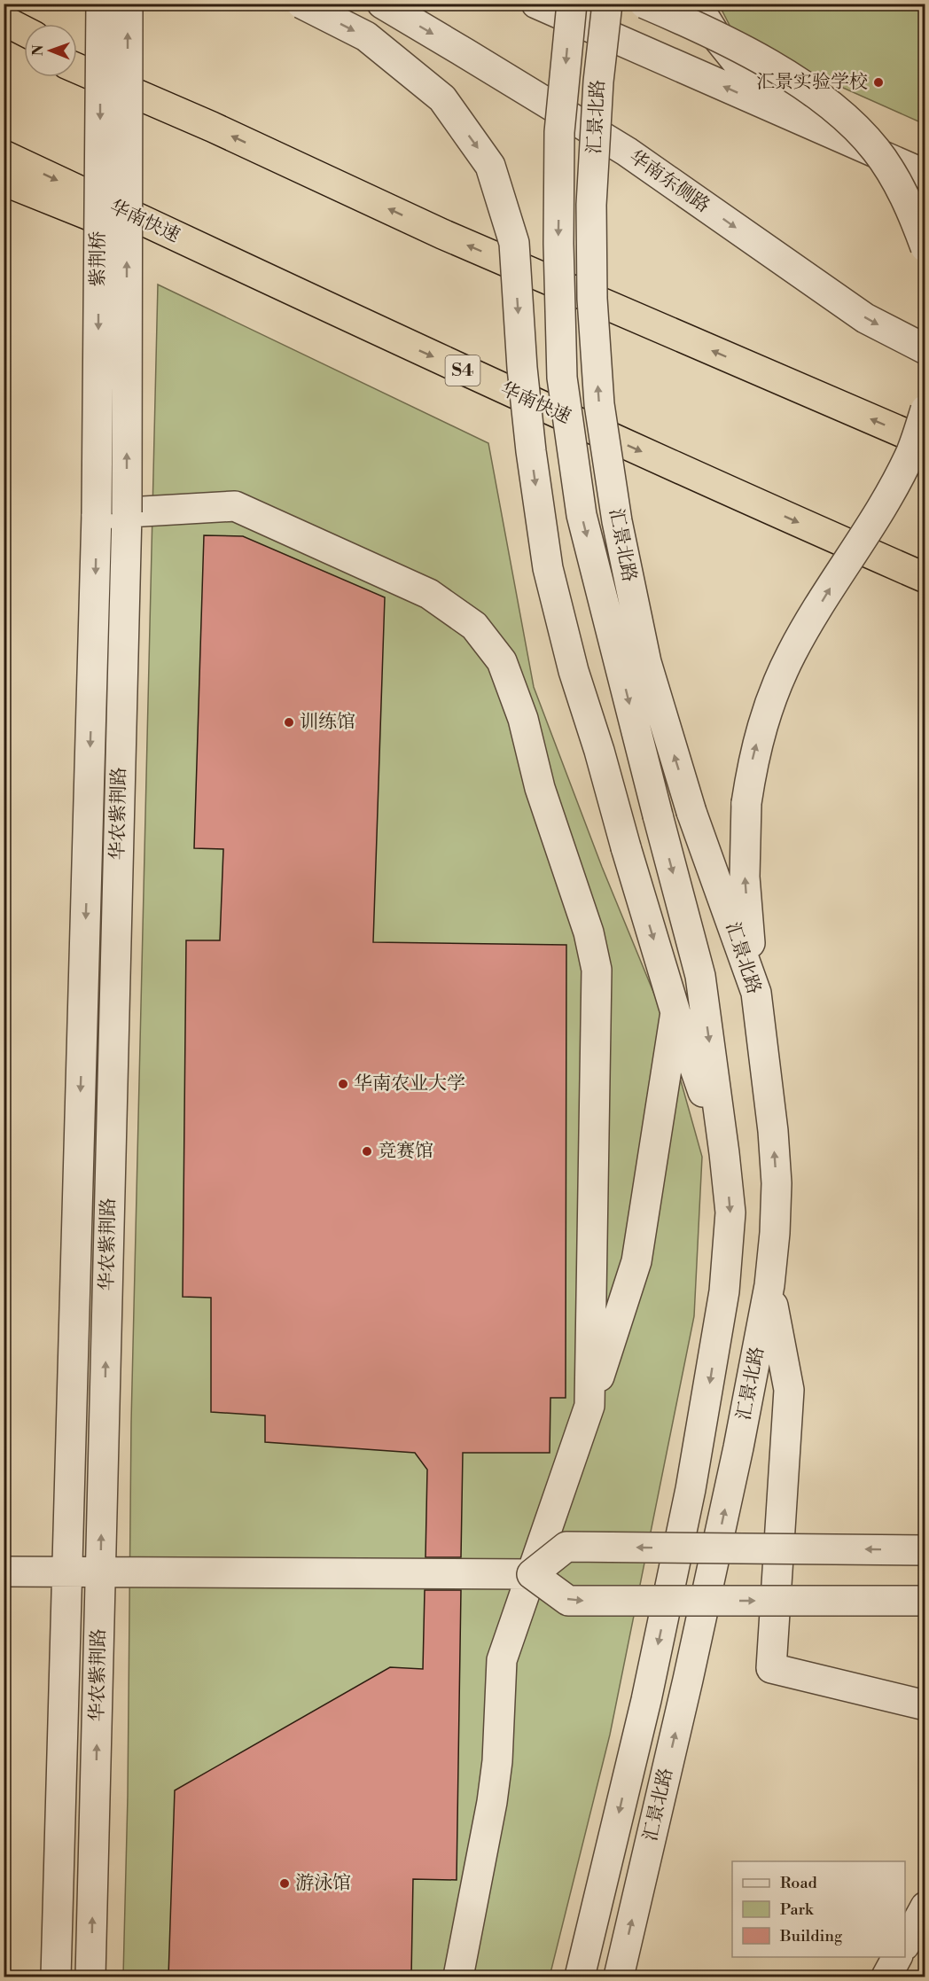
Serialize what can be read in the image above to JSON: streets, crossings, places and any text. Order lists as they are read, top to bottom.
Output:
{
  "streets": {
    "highway": ["华南快速", "S4"],
    "street": [
      "汇景北路",
      "华南东侧路",
      "紫荆桥",
      "华农紫荆路"
    ]
  },
  "crossings": [
    ["紫荆桥", "华农紫荆路"]
  ],
  "places": [
    "汇景实验学校",
    "训练馆",
    "华南农业大学",
    "竞赛馆",
    "游泳馆"
  ],
  "legend": ["Road", "Park", "Building"],
  "north": "left"
}
